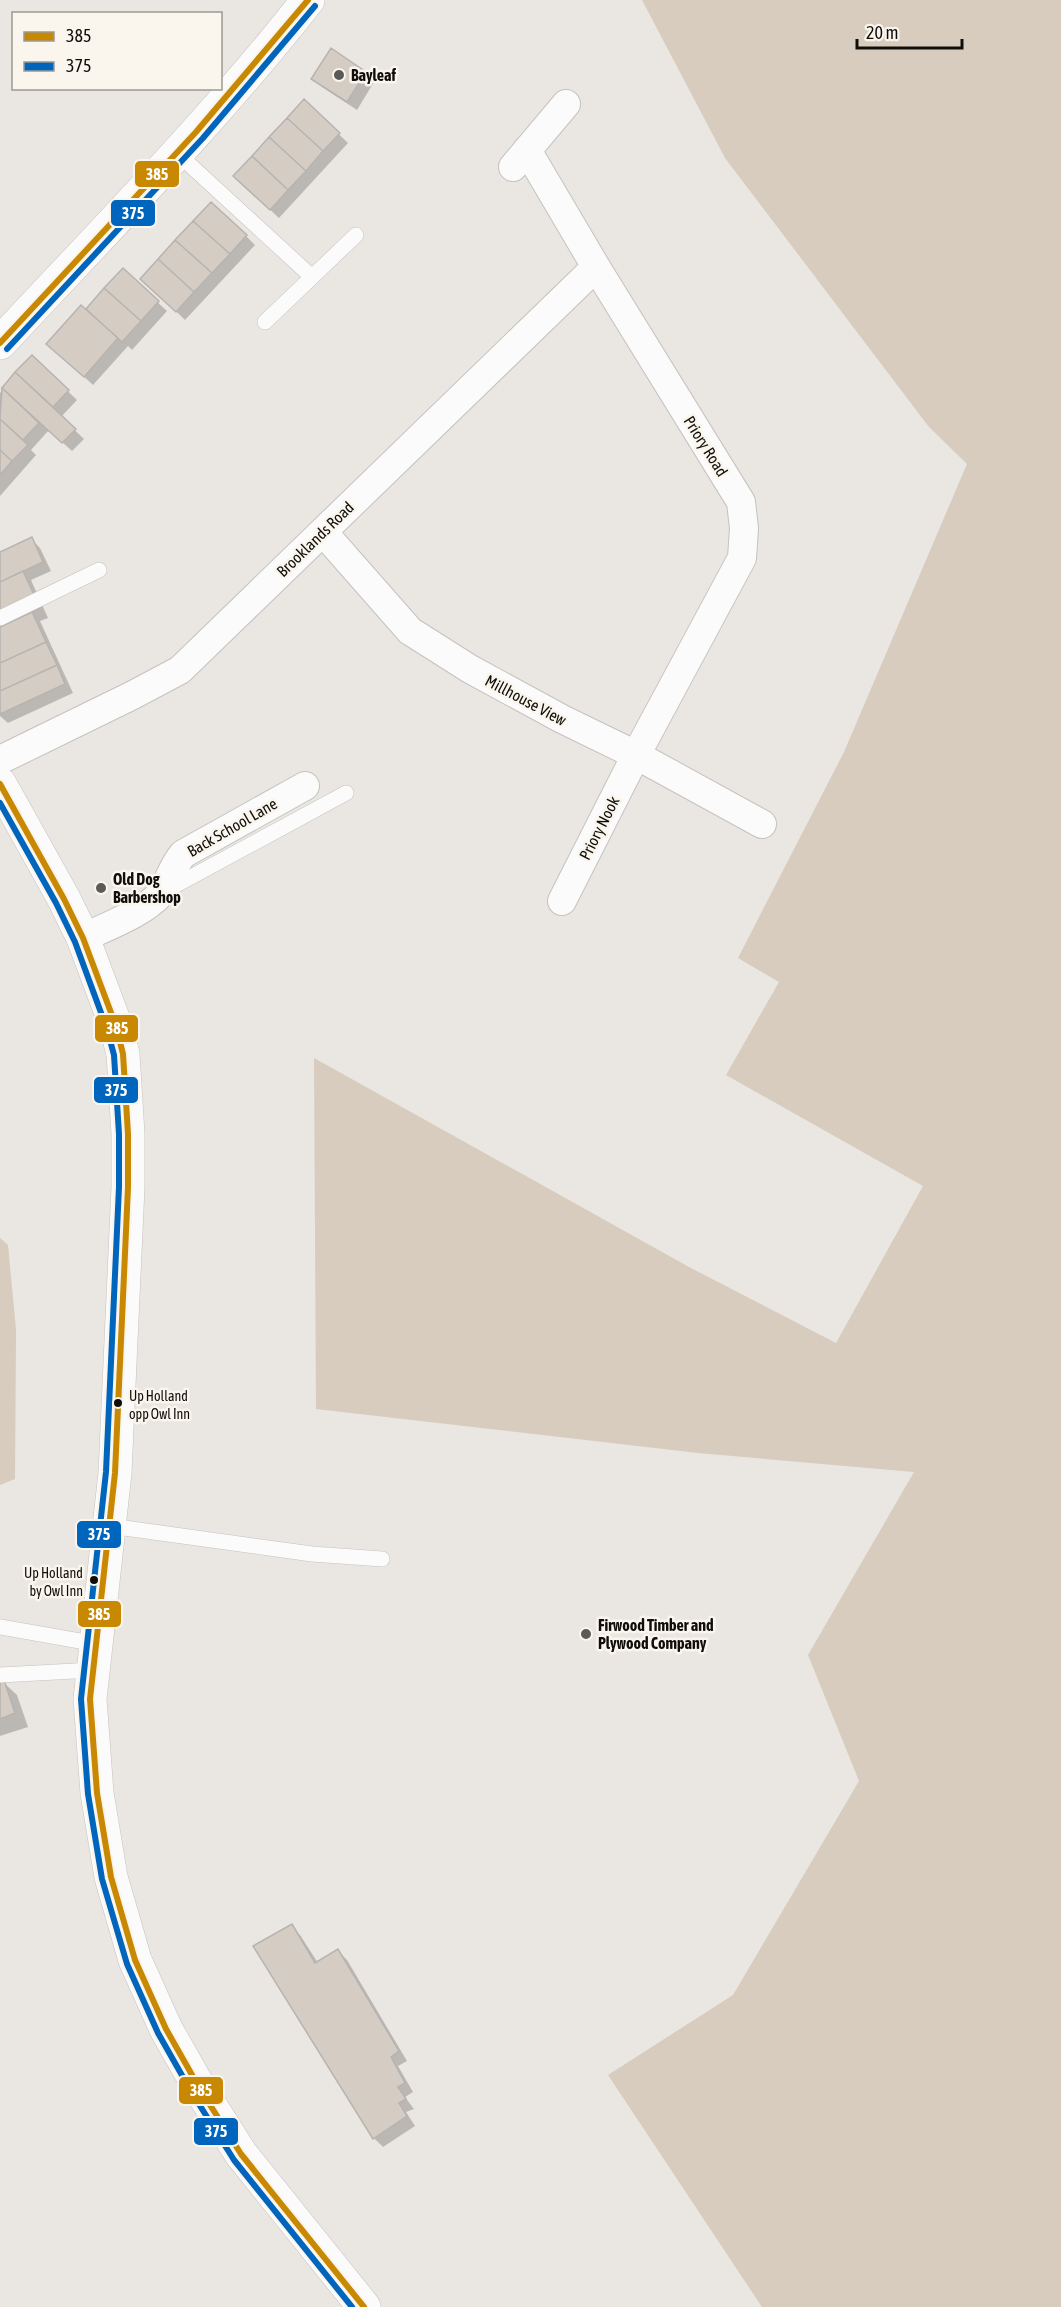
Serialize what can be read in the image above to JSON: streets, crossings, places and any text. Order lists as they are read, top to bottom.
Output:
{
  "streets": {
    "street": [
      "Priory Road",
      "Brooklands Road",
      "Millhouse View",
      "Back School Lane",
      "Priory Nook"
    ]
  },
  "crossings": [
    ["Priory Road", "Brooklands Road"],
    ["Priory Road", "Millhouse View"],
    ["Priory Road", "Priory Nook"],
    ["Brooklands Road", "Millhouse View"],
    ["Millhouse View", "Priory Nook"]
  ],
  "places": [
    "Bayleaf",
    "Old Dog Barbershop",
    "Up Holland opp Owl Inn",
    "Up Holland by Owl Inn",
    "Firwood Timber and Plywood Company"
  ],
  "lines": ["transit line 385", "transit line 375"],
  "legend": ["385", "375"],
  "scale_bar": "20 m"
}
